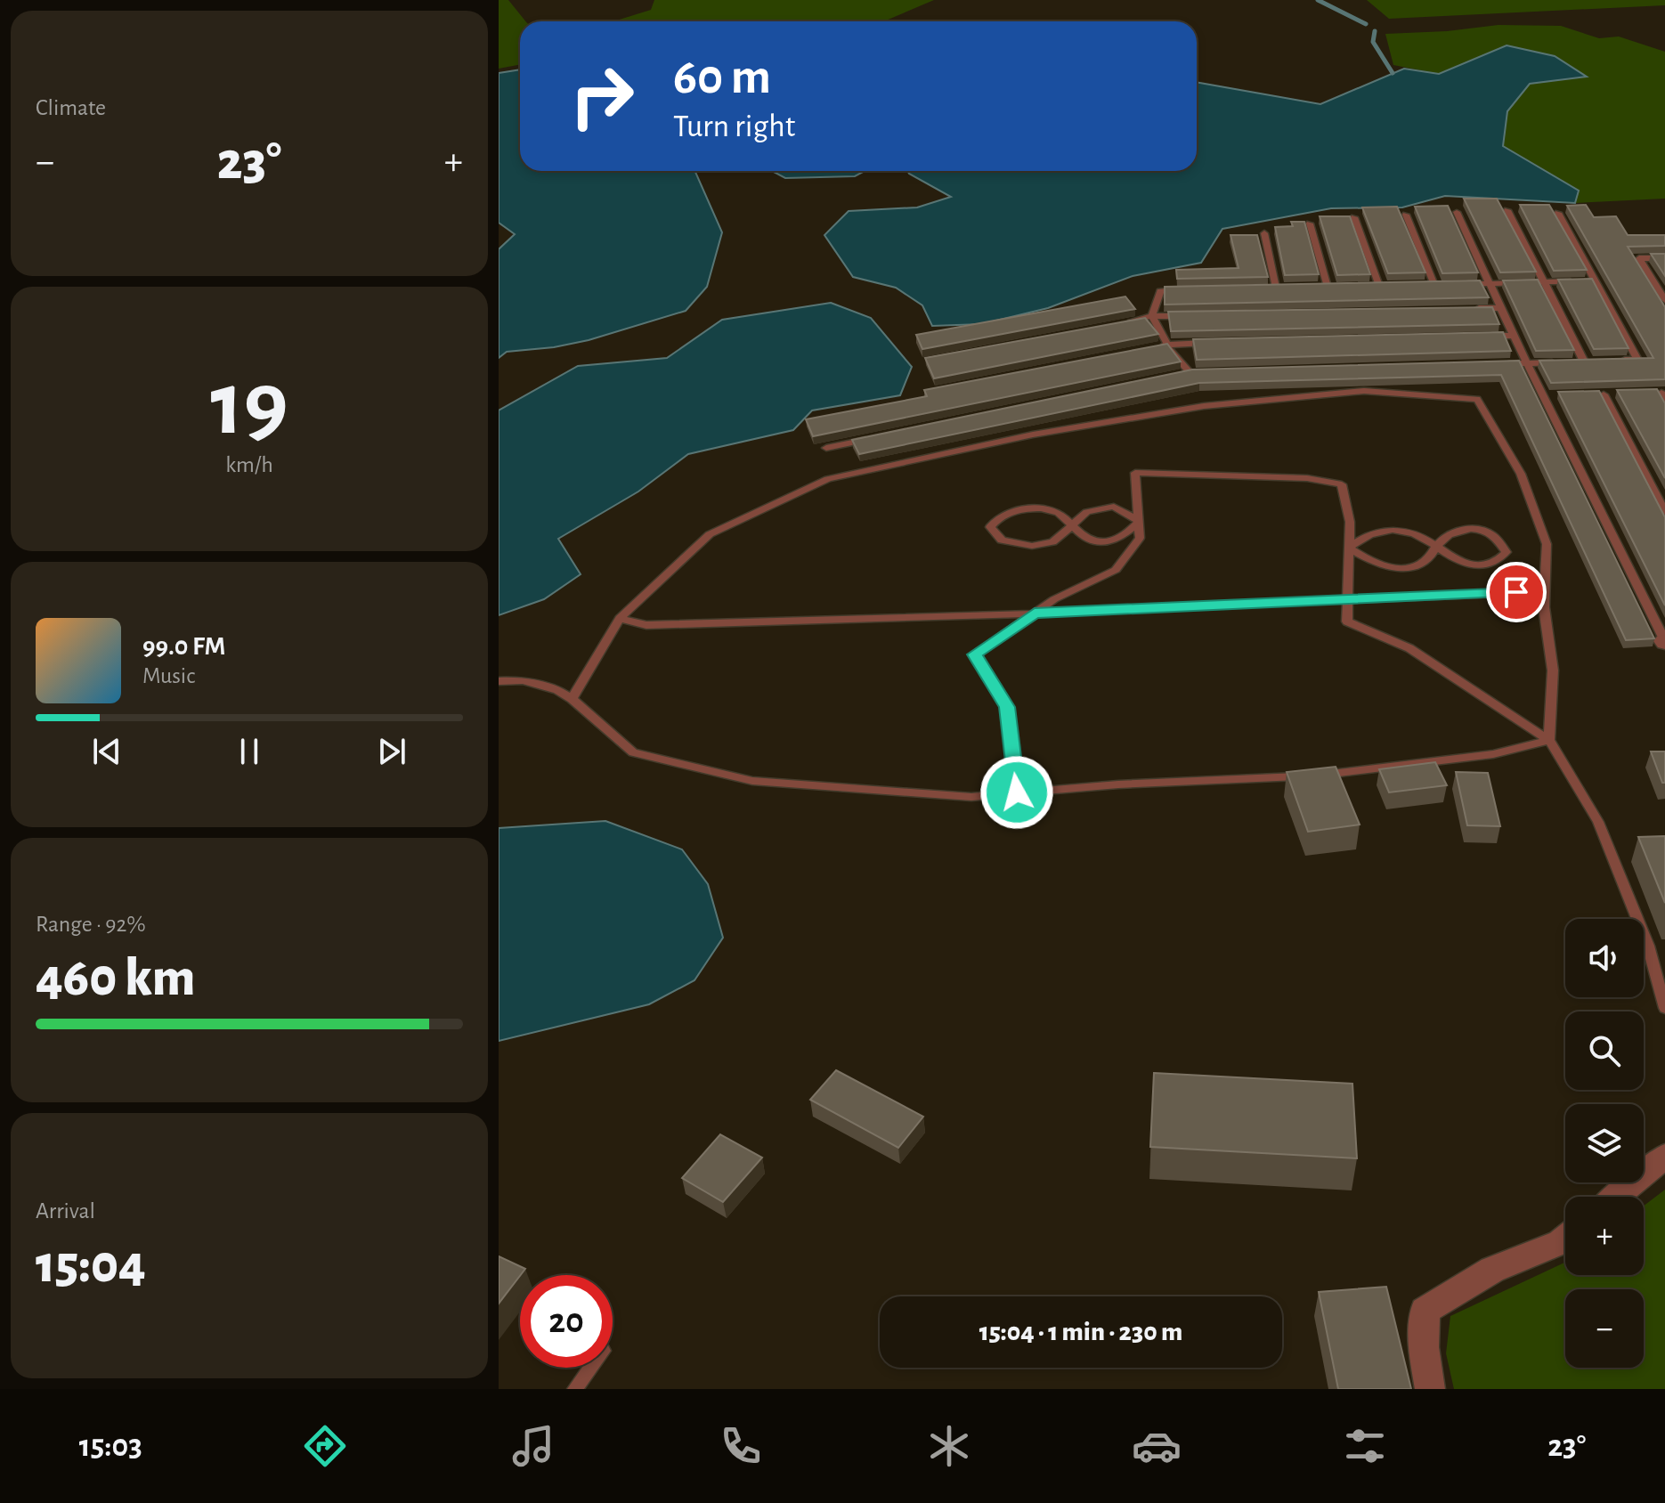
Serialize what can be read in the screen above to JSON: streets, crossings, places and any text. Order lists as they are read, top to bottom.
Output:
{
  "page": {
    "tile": [
      "Climate",
      ["19", "km/h"],
      ["Range · 92%", "460 km"],
      ["Arrival", "15:04"]
    ],
    "turn": ["60 m", "Turn right"],
    "heat": ["−", "23°", "+"],
    "song": ["99.0 FM", "Music"],
    "map_buttons": ["+", "−"],
    "limit": "20",
    "trip": "15:04 · 1 min · 230 m",
    "tabs": ["15:03", "23°"]
  }
}
